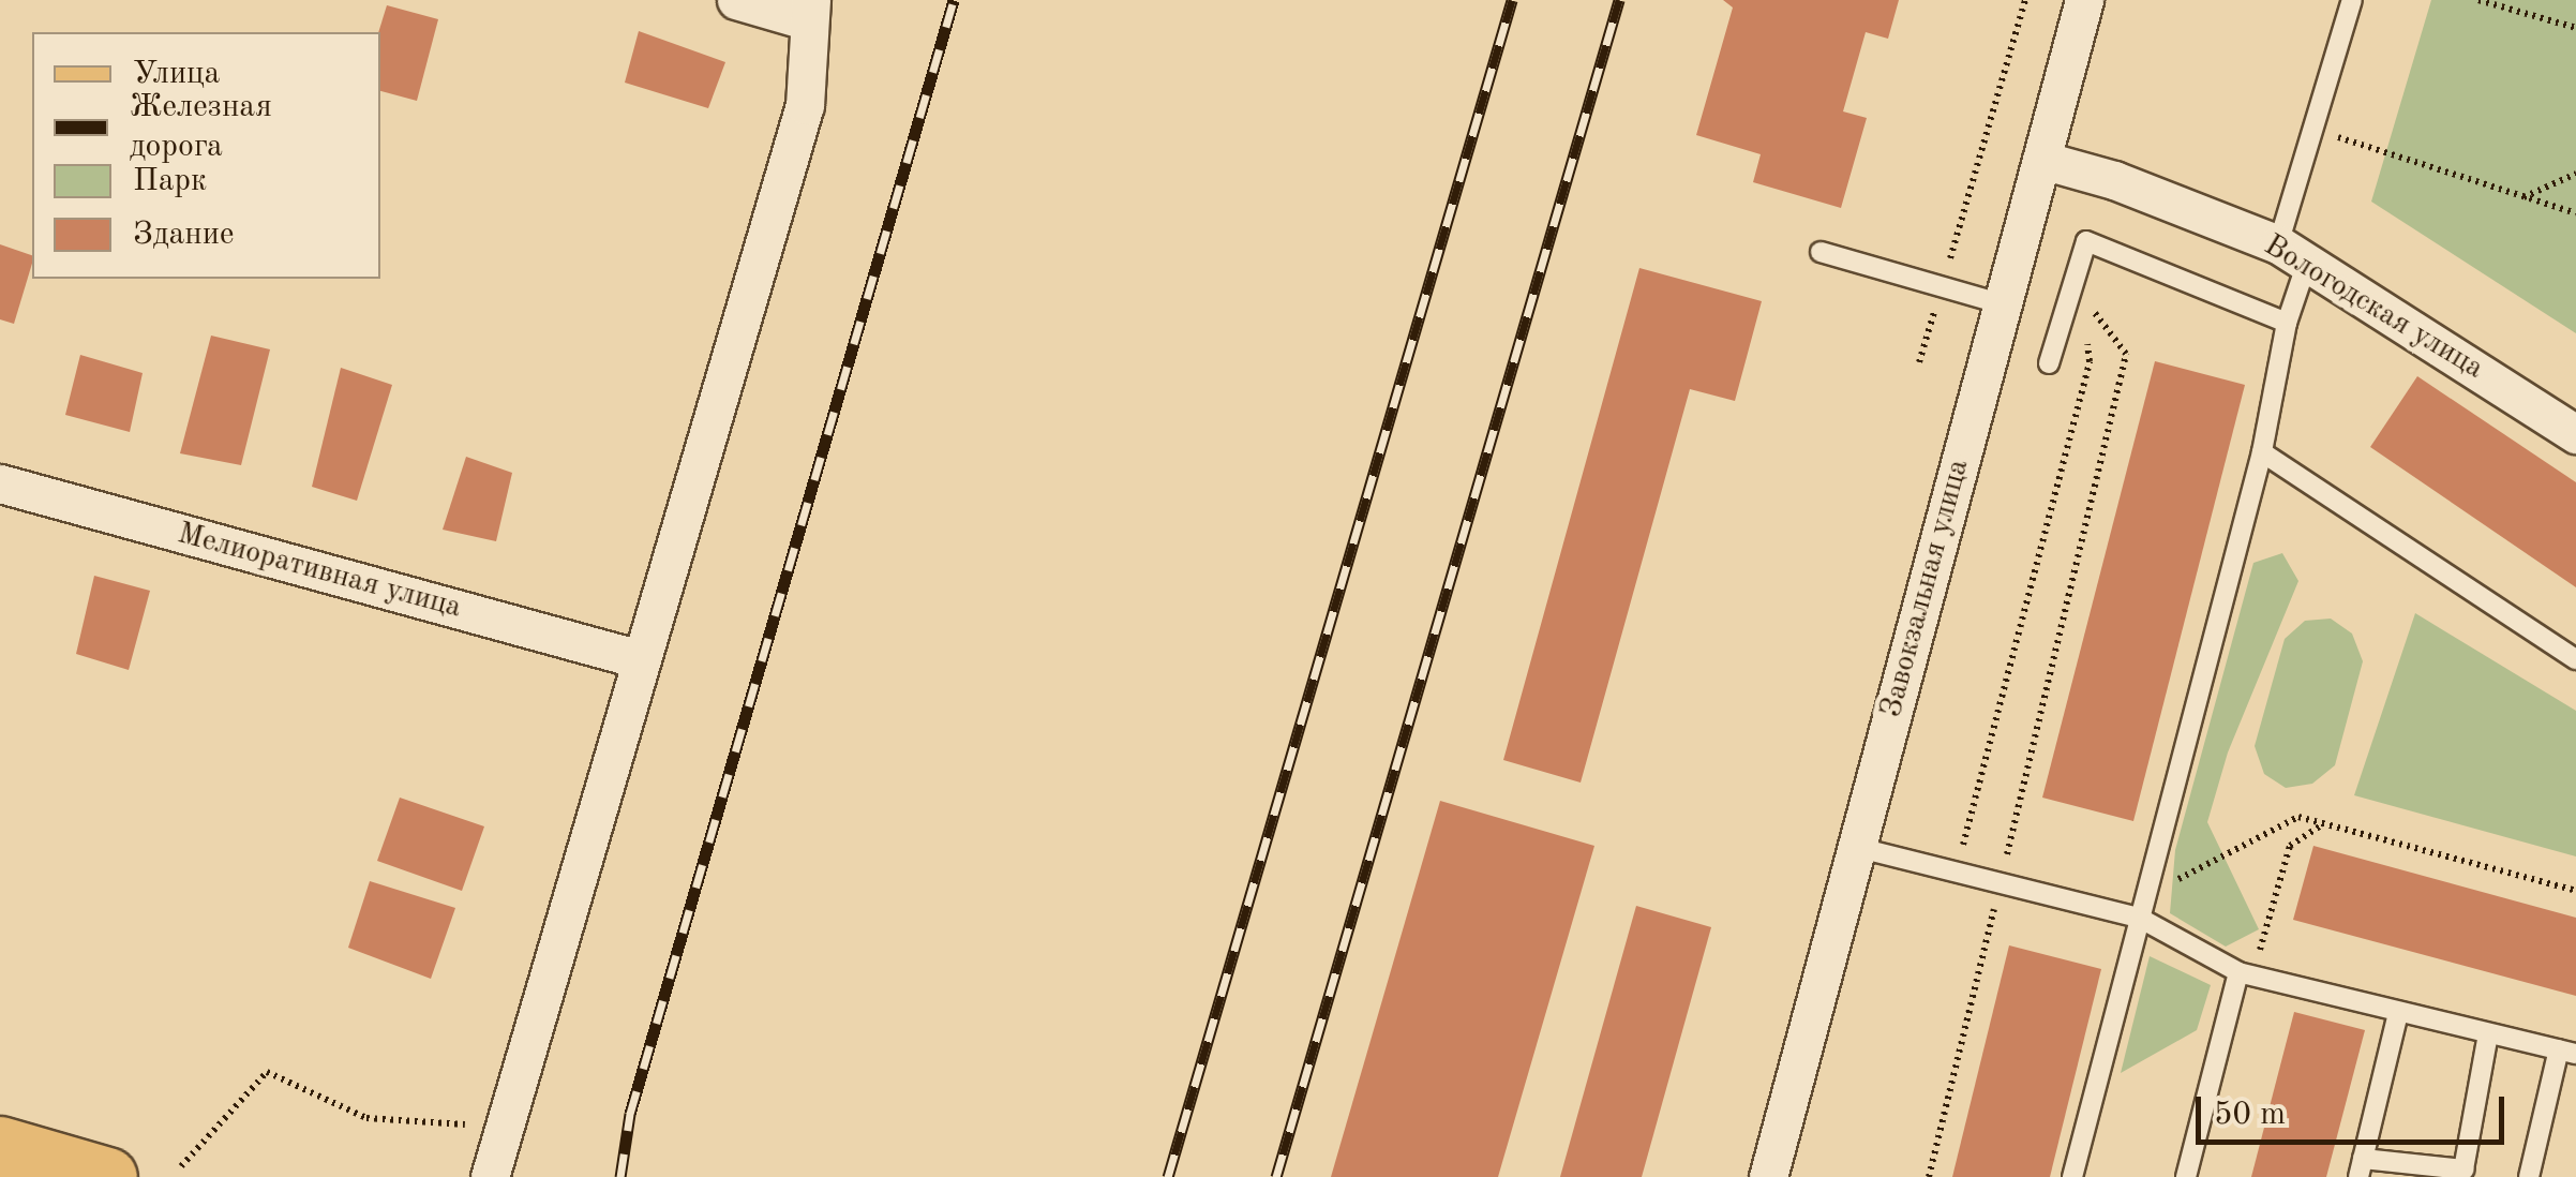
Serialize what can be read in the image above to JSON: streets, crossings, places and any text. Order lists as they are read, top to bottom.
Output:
{
  "streets": {
    "street": ["Вологодская улица", "Мелиоративная улица", "Завокзальная улица"]
  },
  "crossings": [
    ["Вологодская улица", "Завокзальная улица"]
  ],
  "legend": [
    "Улица",
    "Железная дорога",
    "Парк",
    "Здание"
  ],
  "scale_bar": "50 m"
}
